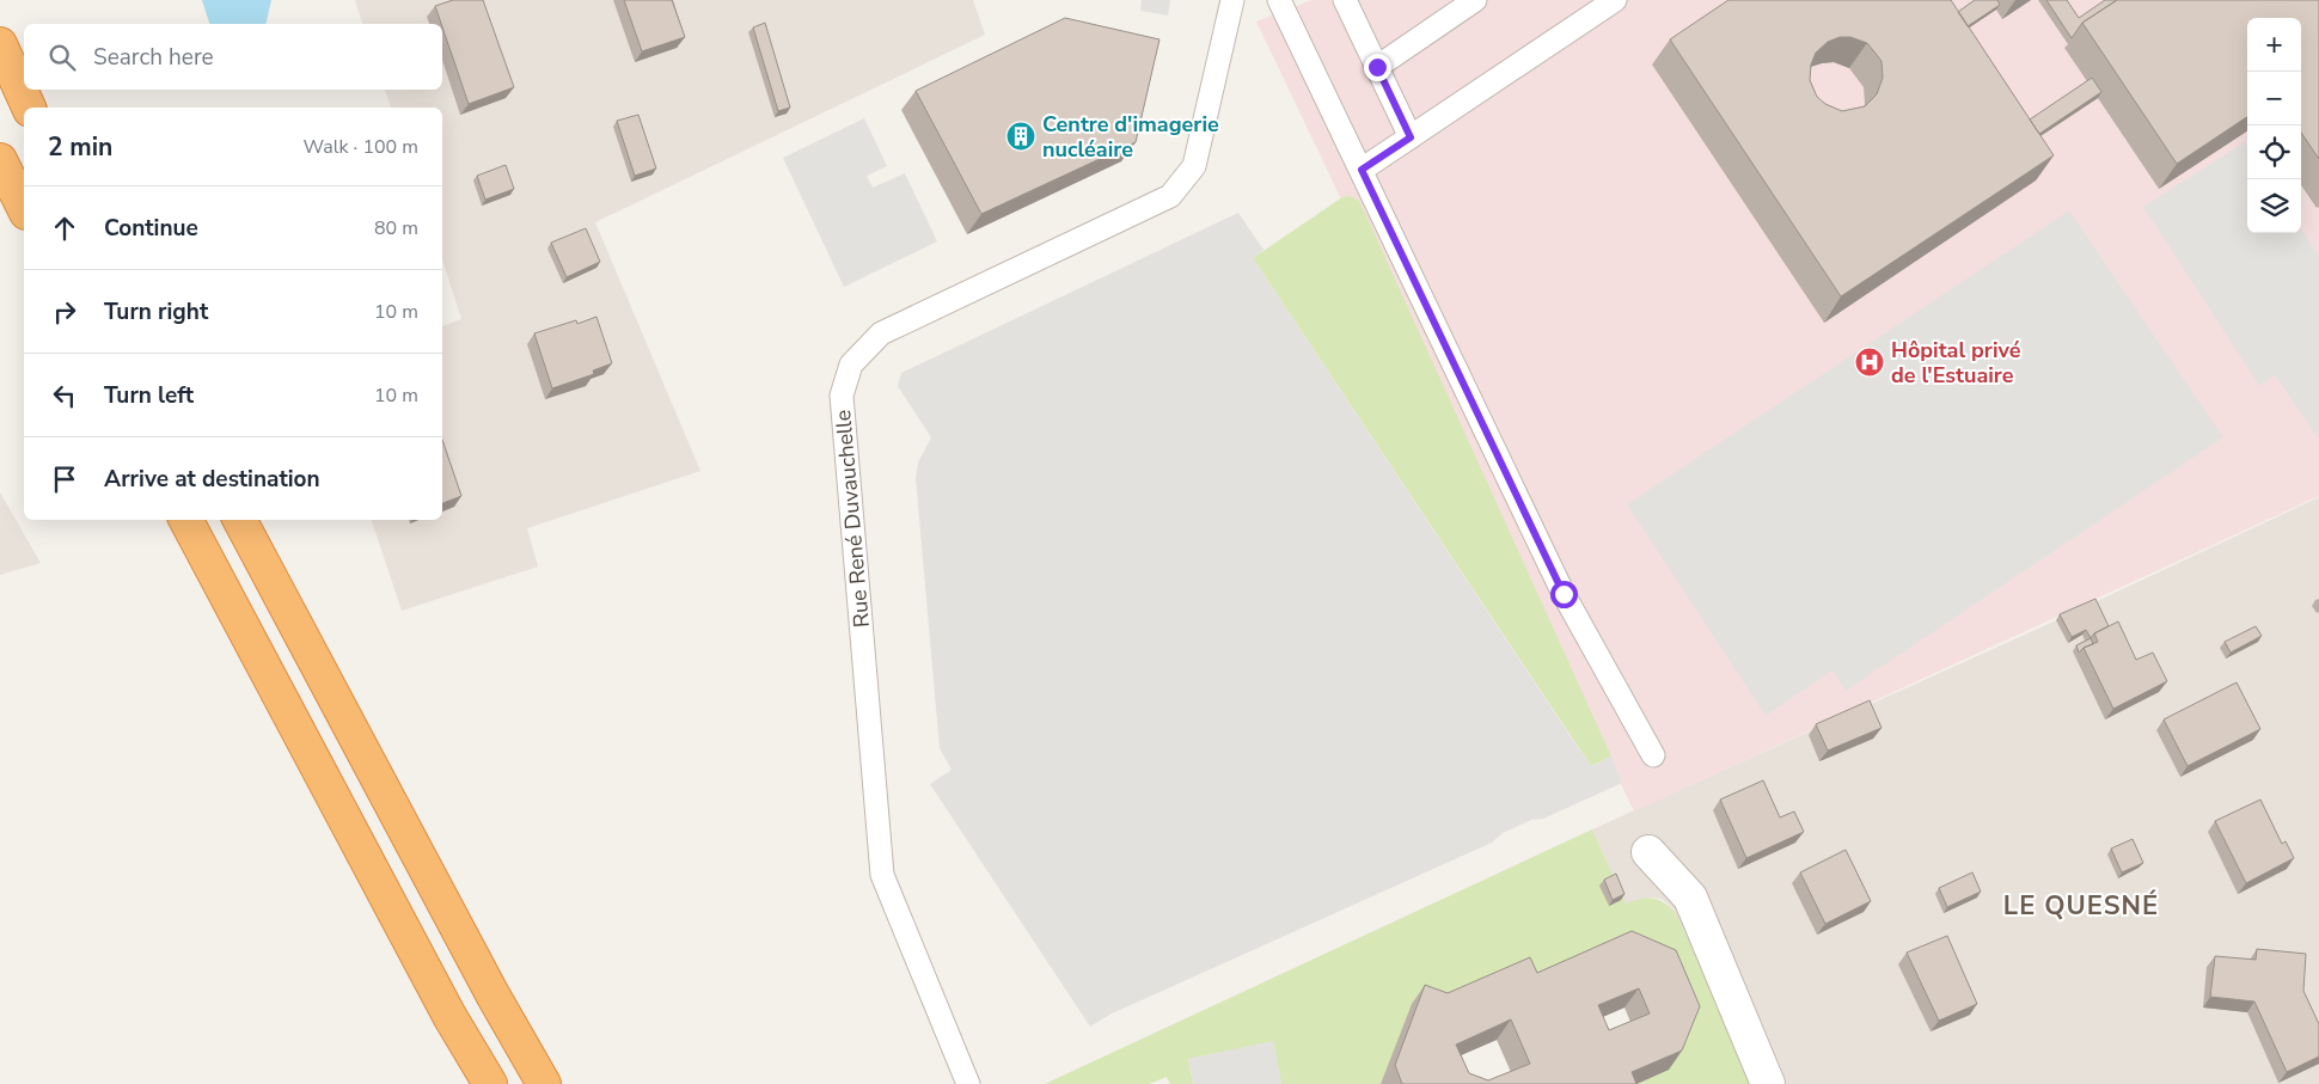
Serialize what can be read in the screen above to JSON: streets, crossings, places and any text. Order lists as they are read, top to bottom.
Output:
{
  "streets": {
    "lane": ["Rue René Duvauchelle"]
  },
  "districts": ["LE QUESNÉ"],
  "places": {
    "building": ["Centre d'imagerie nucléaire"],
    "hospital": ["Hôpital privé de l'Estuaire"]
  },
  "page": {
    "map_buttons": ["+", "−"],
    "search": "Search here",
    "heading": ["2 min", "Walk · 100 m"],
    "list": [
      ["Continue", "80 m"],
      ["Turn right", "10 m"],
      ["Turn left", "10 m"],
      "Arrive at destination"
    ]
  }
}
